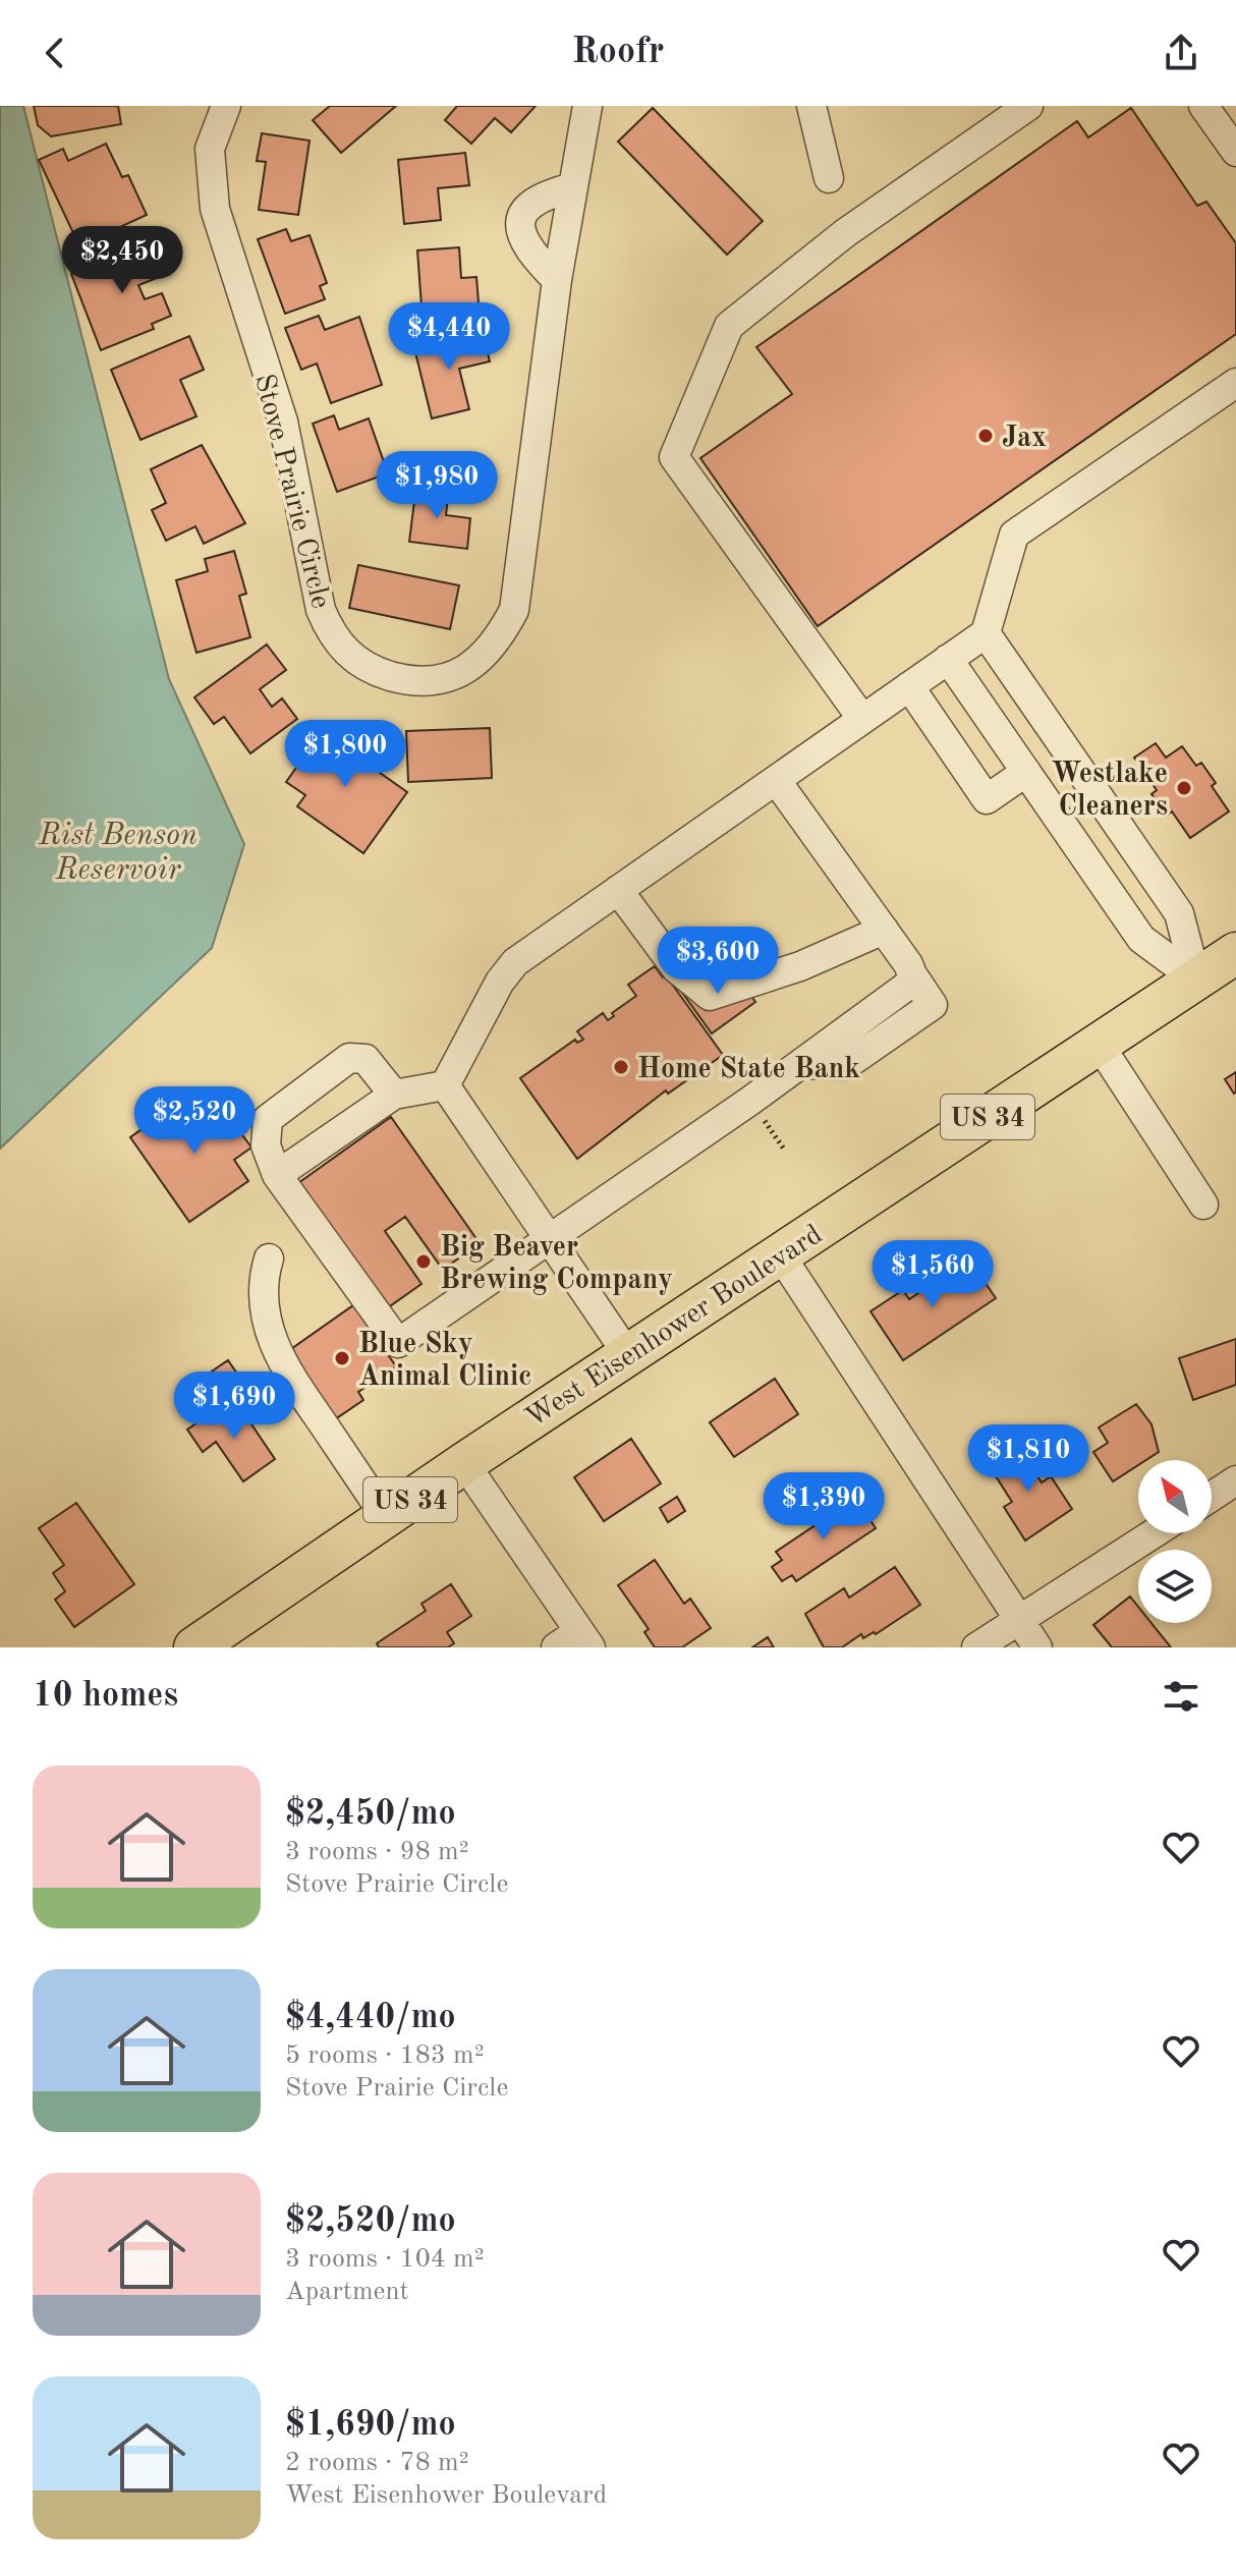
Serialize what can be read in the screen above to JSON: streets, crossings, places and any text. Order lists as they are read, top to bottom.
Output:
{
  "streets": {
    "highway": ["US 34", "West Eisenhower Boulevard"],
    "street": ["Stove Prairie Circle"]
  },
  "water": ["Rist Benson Reservoir"],
  "places": [
    "Jax",
    "Westlake Cleaners",
    "Home State Bank",
    "Big Beaver Brewing Company",
    "Blue Sky Animal Clinic"
  ],
  "north": "top left",
  "page": {
    "header": "Roofr",
    "price": [
      "$2,450",
      "$4,440",
      "$1,980",
      "$1,800",
      "$3,600",
      "$2,520",
      "$1,560",
      "$1,690",
      "$1,810",
      "$1,390"
    ],
    "heading": "10 homes",
    "list": [
      {
        "name": "$2,450/mo",
        "note": "3 rooms · 98 m² · Stove Prairie Circle"
      },
      {
        "name": "$4,440/mo",
        "note": "5 rooms · 183 m² · Stove Prairie Circle"
      },
      {
        "name": "$2,520/mo",
        "note": "3 rooms · 104 m² · Apartment"
      },
      {
        "name": "$1,690/mo",
        "note": "2 rooms · 78 m² · West Eisenhower Boulevard"
      }
    ]
  }
}
